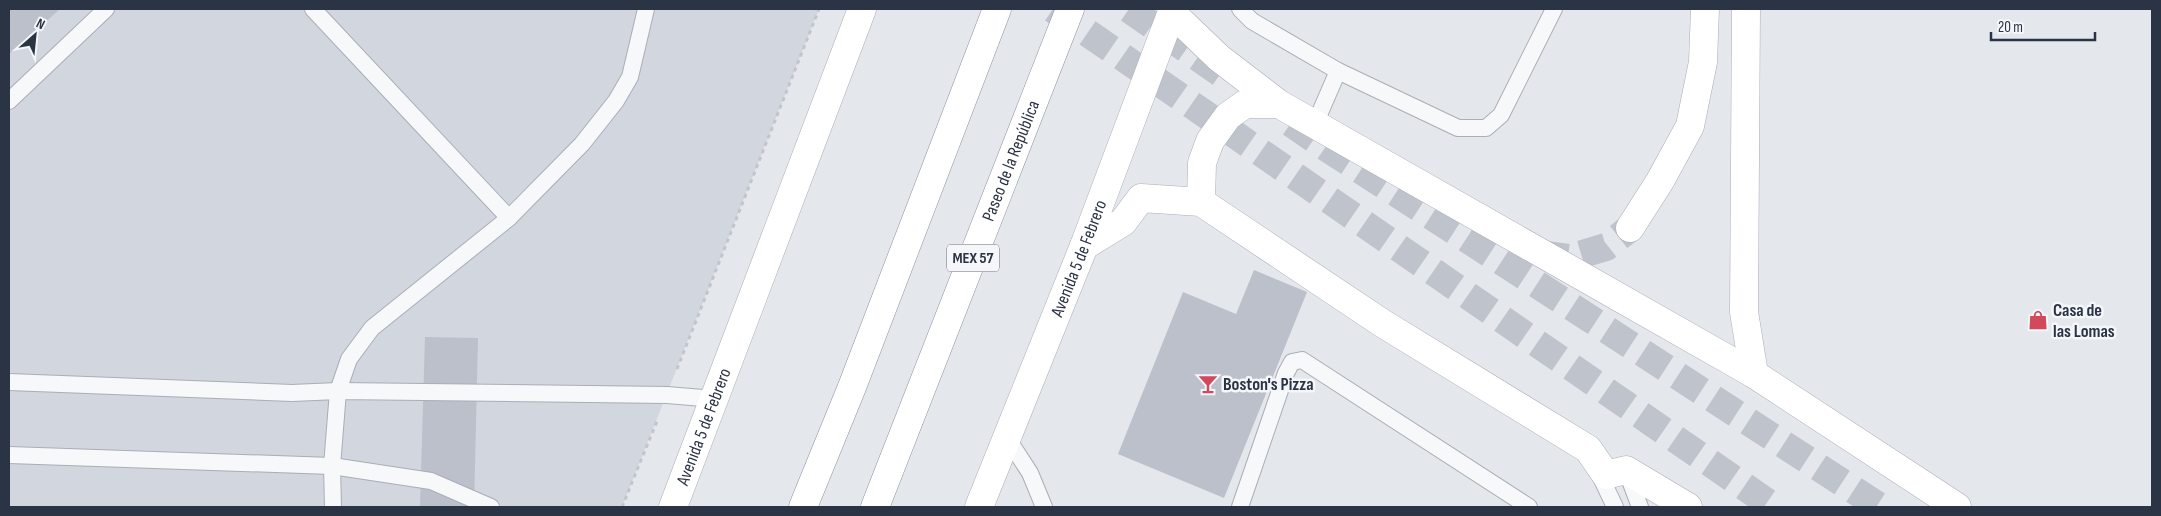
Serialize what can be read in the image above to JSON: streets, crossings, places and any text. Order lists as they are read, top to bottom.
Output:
{
  "streets": {
    "main road": ["Paseo de la República", "MEX 57", "Avenida 5 de Febrero"]
  },
  "places": {
    "shop": ["Casa de las Lomas"],
    "bar": ["Boston's Pizza"]
  },
  "scale_bar": "20 m",
  "north": "top right"
}
